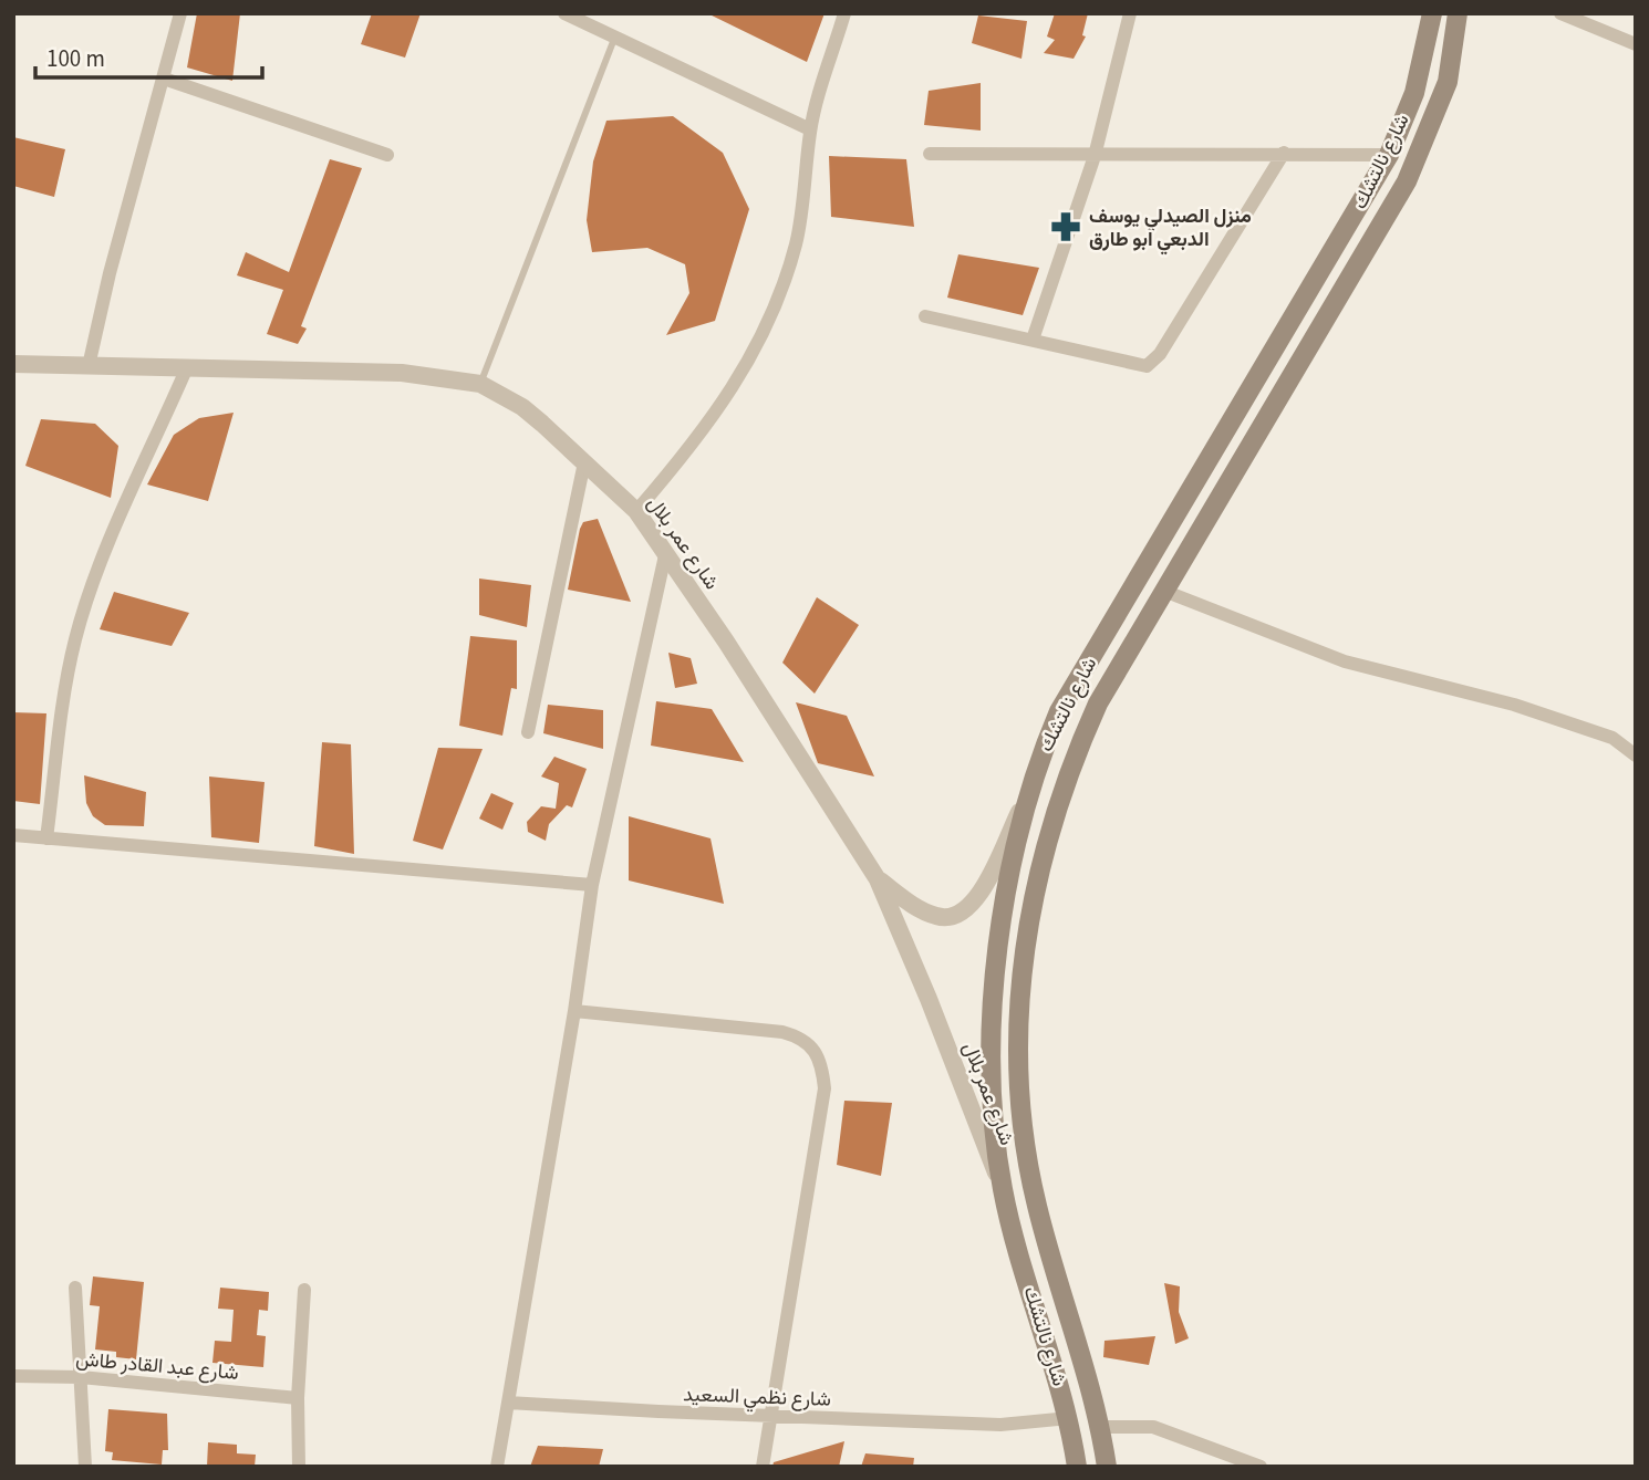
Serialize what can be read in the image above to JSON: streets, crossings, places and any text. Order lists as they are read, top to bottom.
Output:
{
  "streets": {
    "main road": ["شارع نالتشك"],
    "street": ["شارع عمر بلال", "شارع عبد القادر طاش", "شارع نظمي السعيد"]
  },
  "crossings": [
    ["شارع نالتشك", "شارع عمر بلال"],
    ["شارع نالتشك", "شارع نظمي السعيد"]
  ],
  "places": {
    "pharmacy": ["منزل الصيدلي يوسف الدبعي ابو طارق"]
  },
  "scale_bar": "100 m"
}
